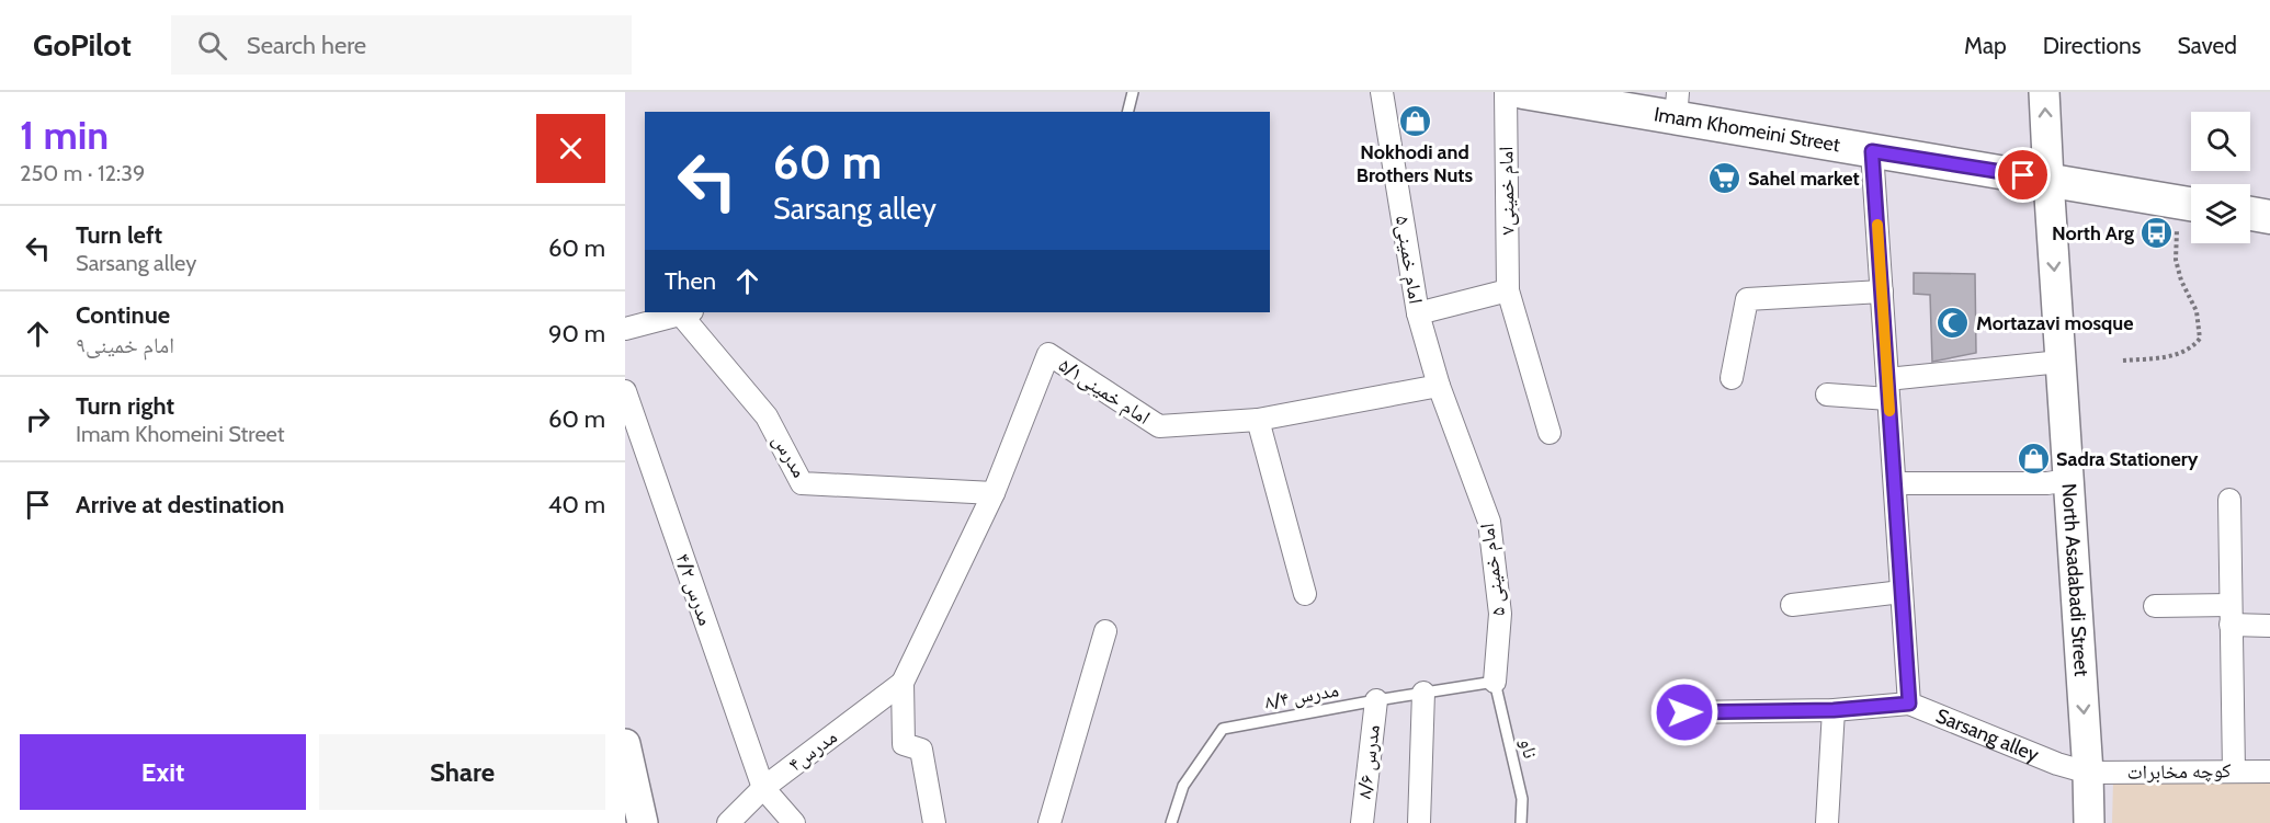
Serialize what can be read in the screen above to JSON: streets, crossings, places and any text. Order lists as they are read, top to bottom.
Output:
{
  "streets": {
    "main road": ["Imam Khomeini Street", "North Asadabadi Street"],
    "street": [
      "امام خمینی۷",
      "امام خمینی۵",
      "امام خمینی۵/۱",
      "مدرس",
      "امام خمینی ۵",
      "مدرس ۴/۲",
      "Sarsang alley",
      "مدرس۴",
      "مدرس ۸/۶",
      "کوچه مخابرات"
    ],
    "lane": ["مدرس ۸/۴", "ناو"]
  },
  "crossings": [
    ["Imam Khomeini Street", "North Asadabadi Street"],
    ["Imam Khomeini Street", "Sarsang alley"],
    ["امام خمینی۵", "امام خمینی۵/۱"],
    ["امام خمینی۵", "امام خمینی ۵"],
    ["امام خمینی۵/۱", "مدرس"],
    ["امام خمینی۵/۱", "امام خمینی ۵"],
    ["امام خمینی۵/۱", "مدرس۴"],
    ["امام خمینی ۵", "مدرس ۸/۴"],
    ["امام خمینی ۵", "ناو"],
    ["North Asadabadi Street", "Sarsang alley"],
    ["North Asadabadi Street", "کوچه مخابرات"],
    ["مدرس ۴/۲", "مدرس۴"],
    ["مدرس ۸/۴", "ناو"],
    ["مدرس ۸/۴", "مدرس ۸/۶"],
    ["Sarsang alley", "کوچه مخابرات"]
  ],
  "places": {
    "shop": ["Nokhodi and Brothers Nuts", "Sadra Stationery"],
    "supermarket": ["Sahel market"],
    "bus stop": ["North Arg"],
    "mosque": ["Mortazavi mosque"]
  },
  "page": {
    "header": "GoPilot",
    "search": "Search here",
    "nav": ["Map", "Directions", "Saved"],
    "heading": ["1 min", "250 m · 12:39"],
    "turn": ["60 m", "Sarsang alley"],
    "list": [
      {
        "name": "Turn left",
        "note": "Sarsang alley",
        "value": "60 m"
      },
      {
        "name": "Continue",
        "note": "امام خمینی۹",
        "value": "90 m"
      },
      {
        "name": "Turn right",
        "note": "Imam Khomeini Street",
        "value": "60 m"
      },
      {
        "name": "Arrive at destination",
        "value": "40 m"
      }
    ],
    "then": "Then",
    "buttons": ["Exit", "Share"]
  }
}
